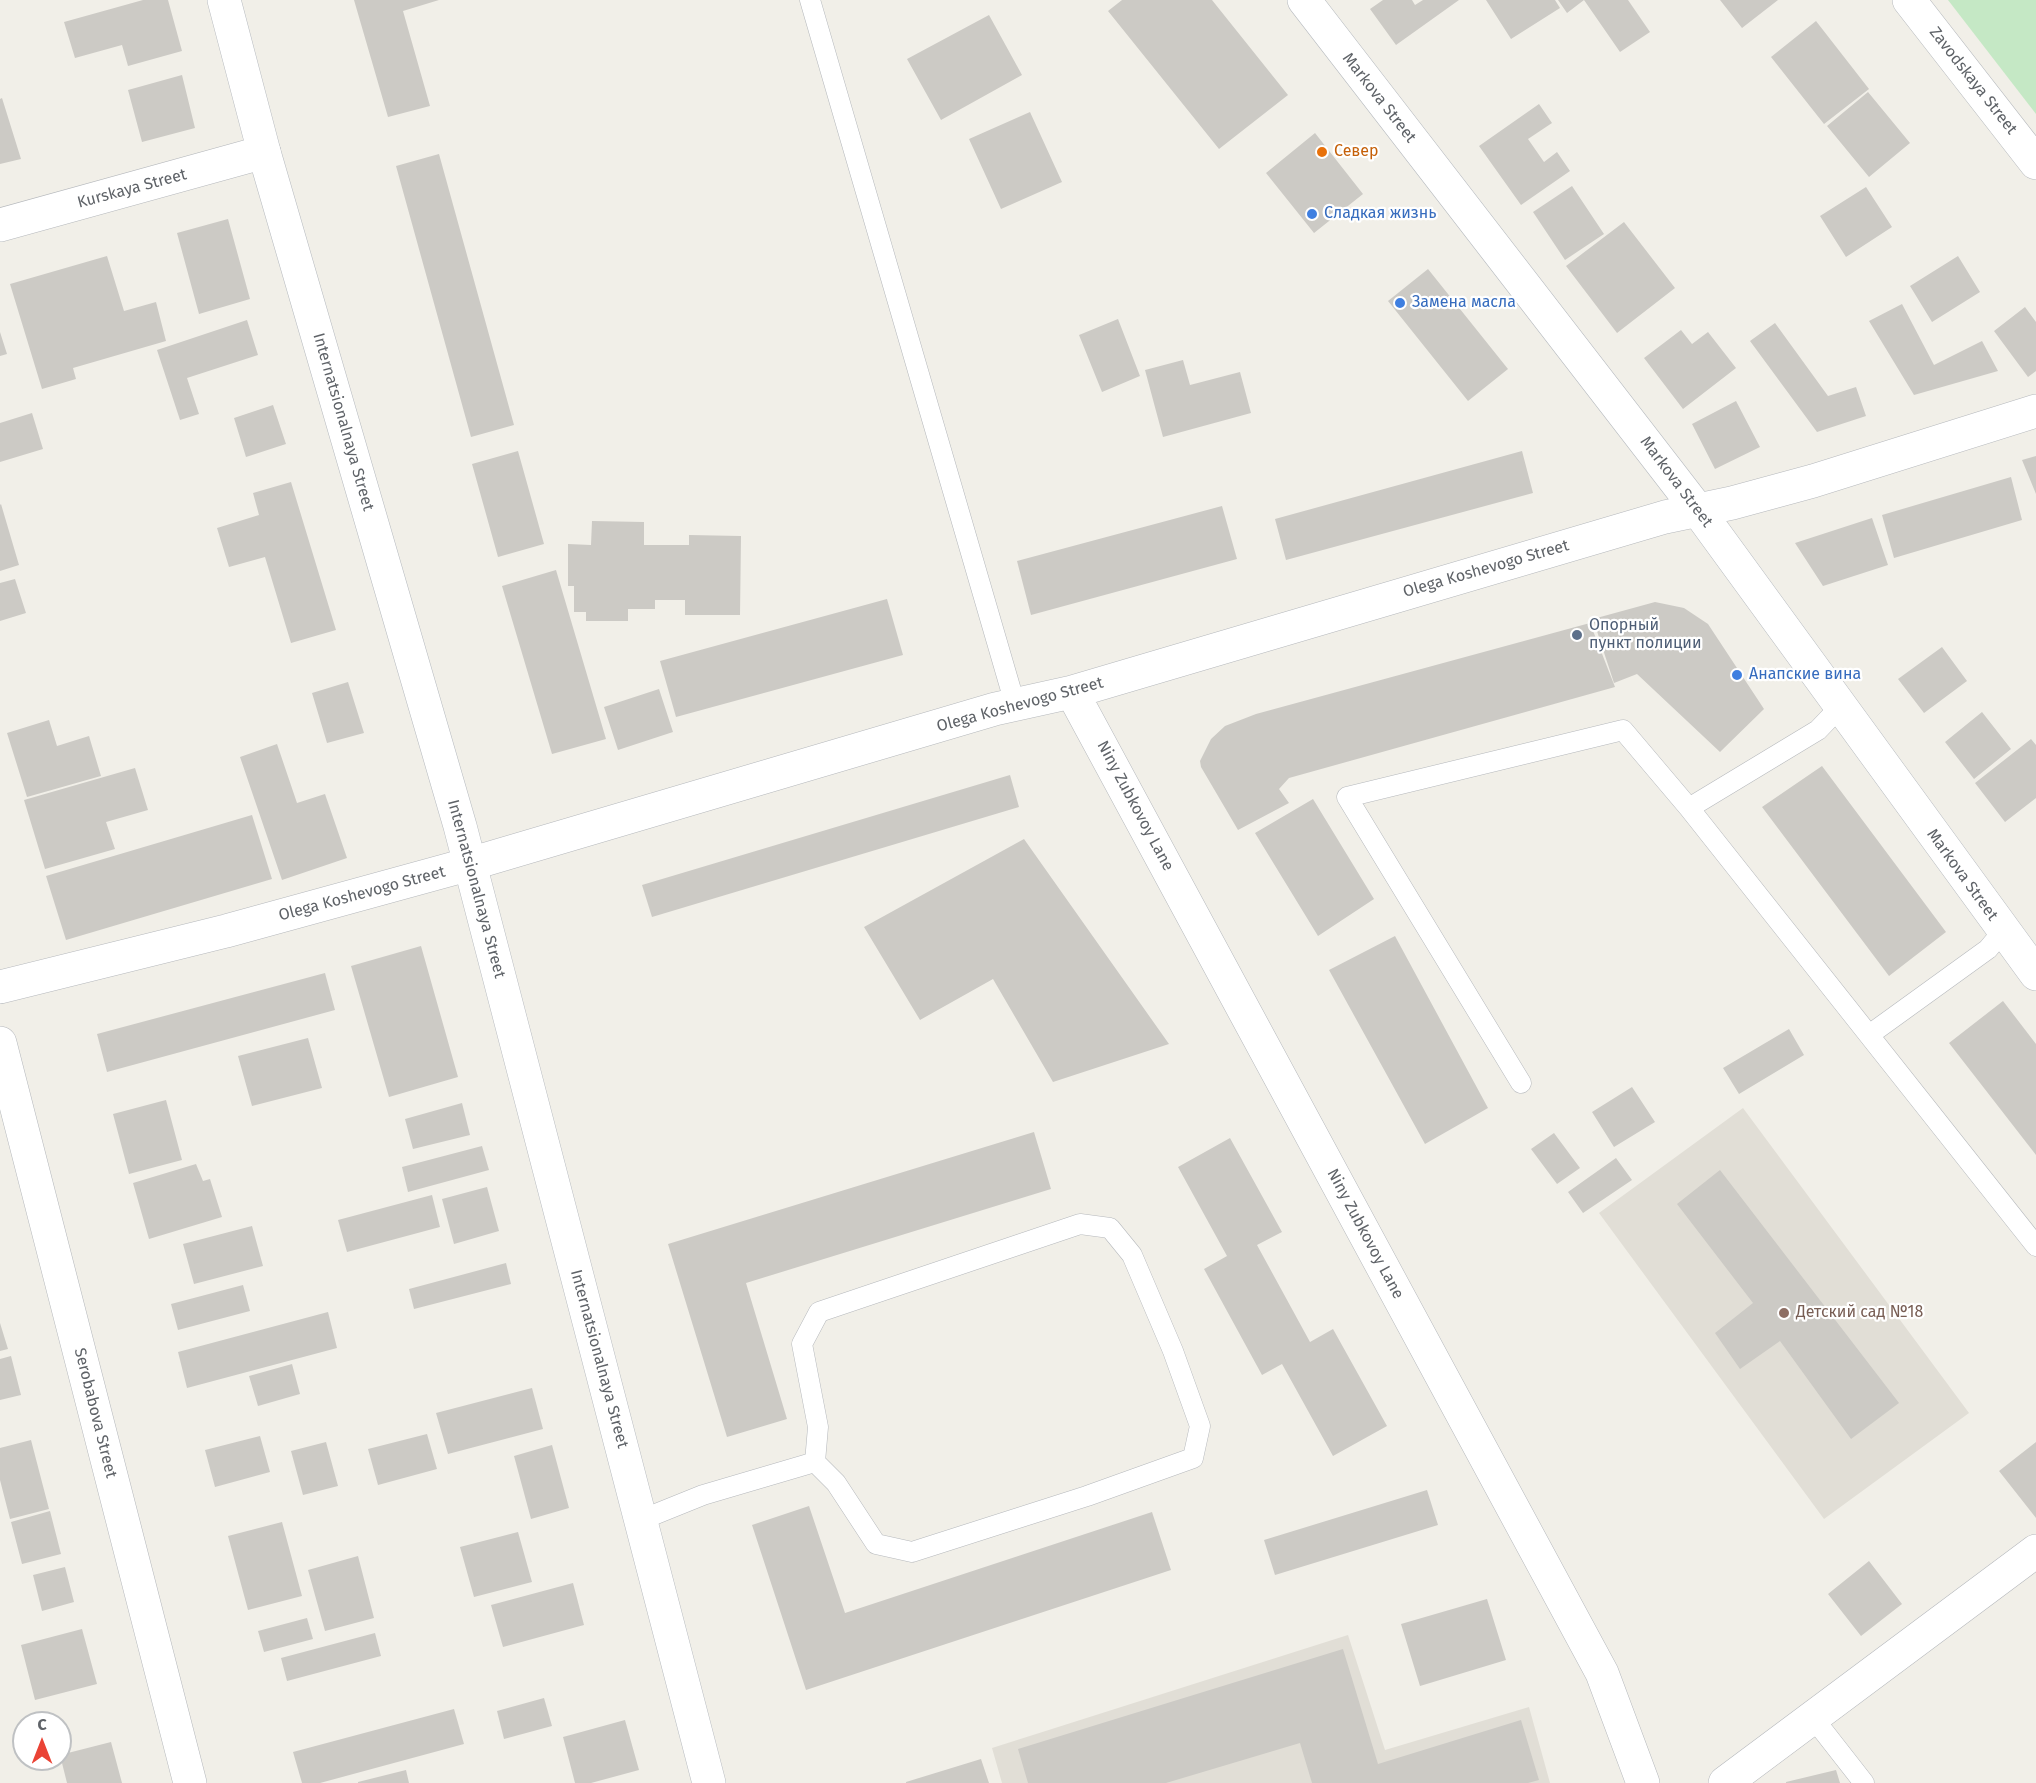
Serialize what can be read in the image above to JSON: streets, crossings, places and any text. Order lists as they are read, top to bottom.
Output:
{
  "streets": {
    "street": [
      "Zavodskaya Street",
      "Markova Street",
      "Kurskaya Street",
      "Internatsionalnaya Street",
      "Olega Koshevogo Street",
      "Niny Zubkovoy Lane",
      "Serobabova Street"
    ]
  },
  "crossings": [
    ["Markova Street", "Olega Koshevogo Street"],
    ["Kurskaya Street", "Internatsionalnaya Street"],
    ["Internatsionalnaya Street", "Olega Koshevogo Street"],
    ["Olega Koshevogo Street", "Niny Zubkovoy Lane"]
  ],
  "places": [
    "Север",
    "Сладкая жизнь",
    "Замена масла",
    "Опорный пункт полиции",
    "Анапские вина",
    "Детский сад №18"
  ],
  "north": "top"
}
